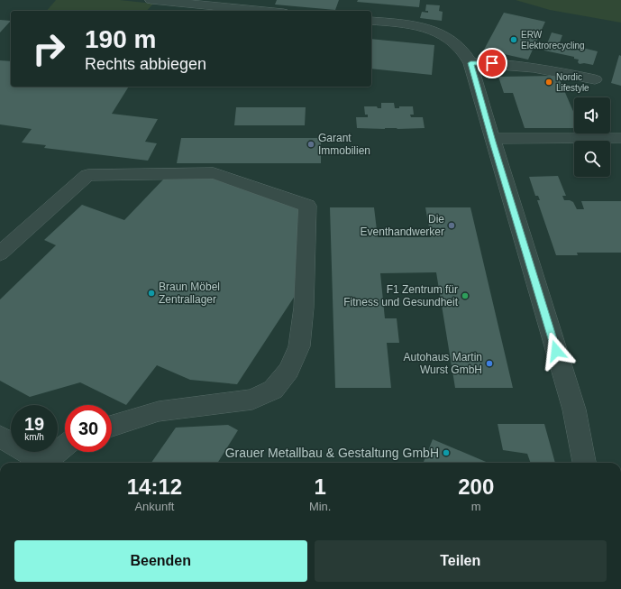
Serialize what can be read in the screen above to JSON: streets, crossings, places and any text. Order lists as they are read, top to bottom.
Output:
{
  "places": [
    "ERW Elektrorecycling",
    "Nordic Lifestyle",
    "Garant Immobilien",
    "Die Eventhandwerker",
    "Braun Möbel Zentrallager",
    "F1 Zentrum für Fitness und Gesundheit",
    "Autohaus Martin Wurst GmbH",
    "Grauer Metallbau & Gestaltung GmbH"
  ],
  "page": {
    "turn": ["190 m", "Rechts abbiegen"],
    "speed": "19 km/h",
    "limit": "30",
    "eta": [
      "14:12",
      "Ankunft",
      "1",
      "Min.",
      "200",
      "m"
    ],
    "buttons": ["Beenden", "Teilen"]
  }
}
